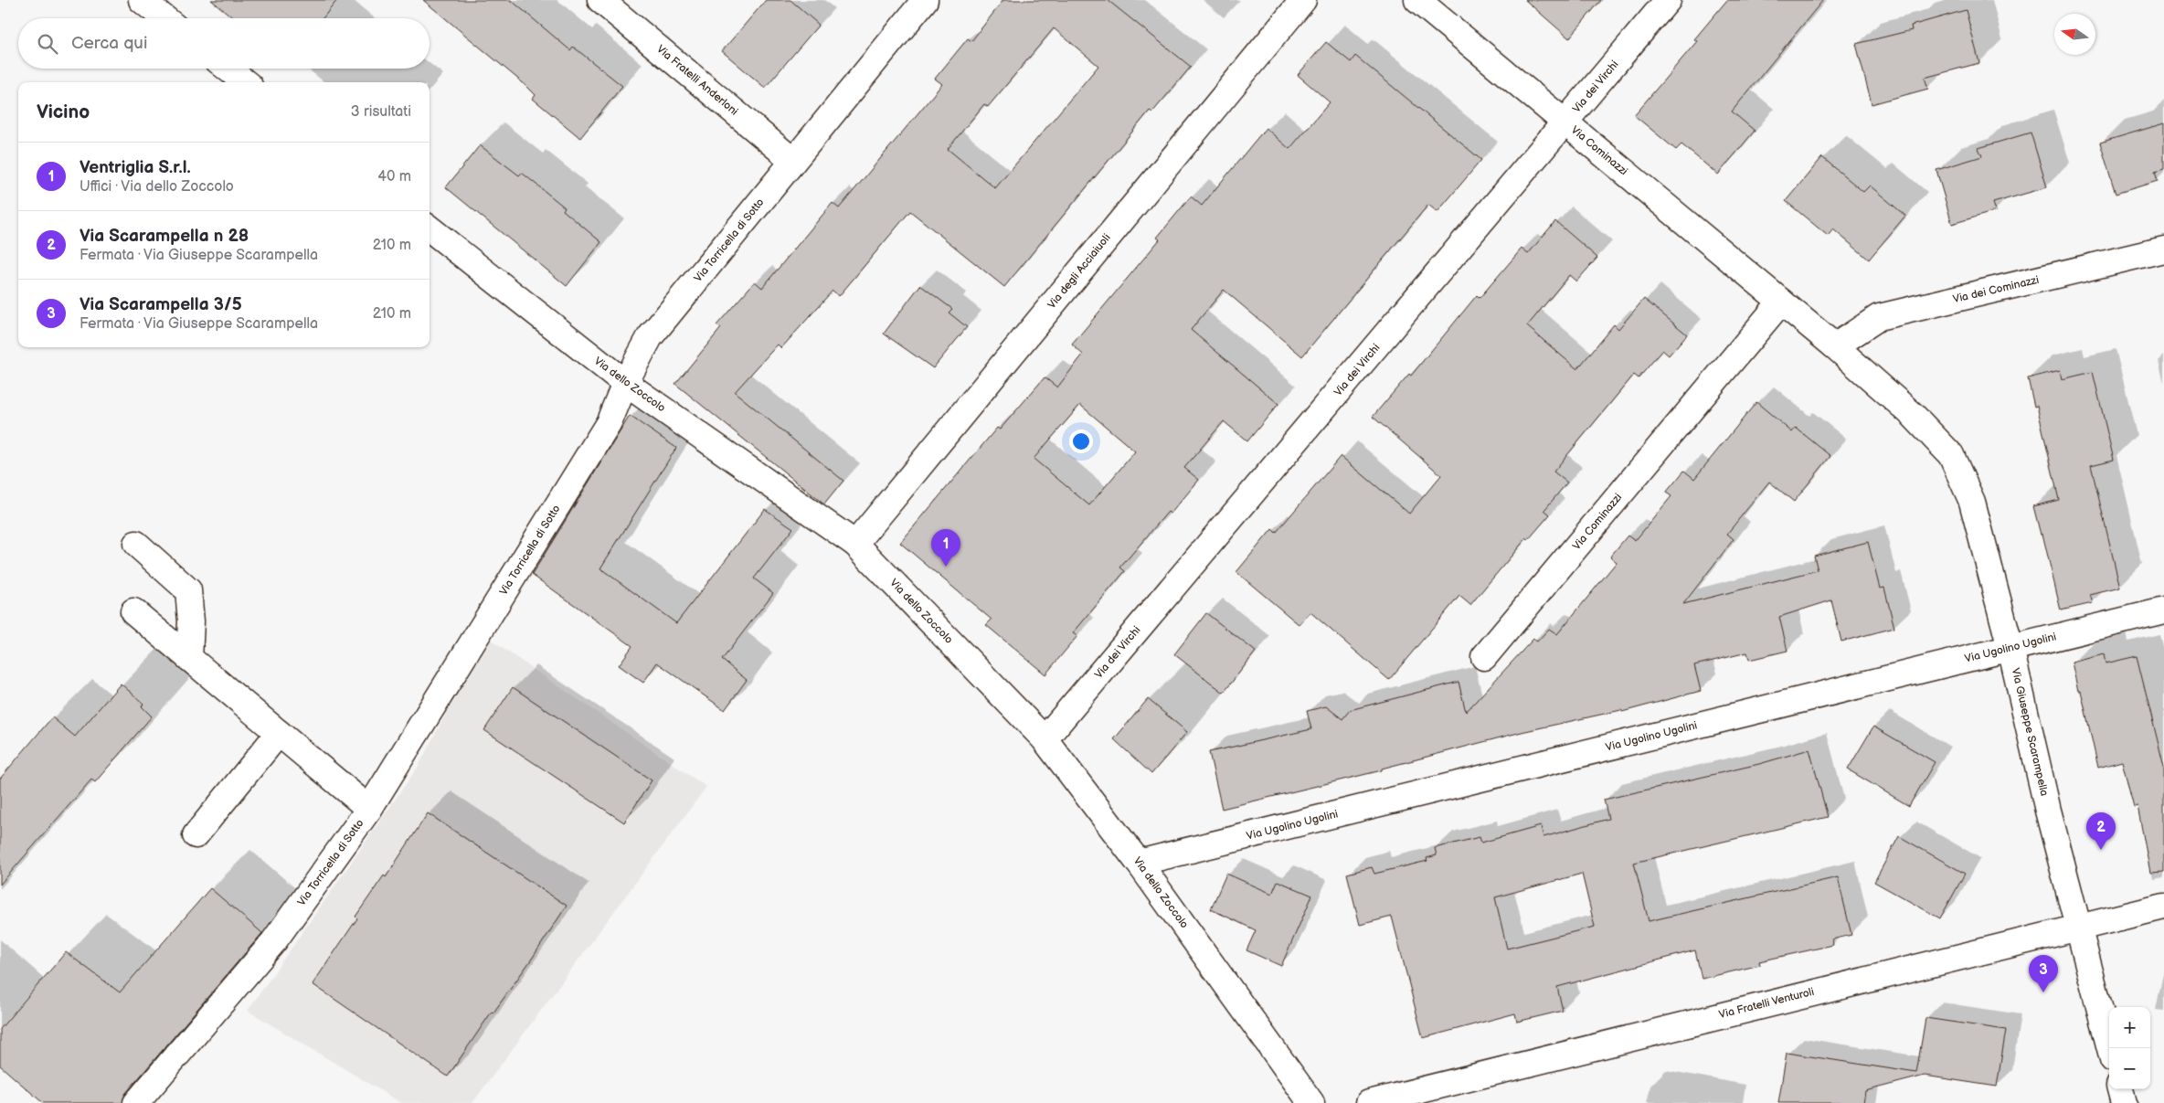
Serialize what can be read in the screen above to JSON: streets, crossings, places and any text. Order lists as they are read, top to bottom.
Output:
{
  "streets": {
    "street": [
      "Via Fratelli Anderloni",
      "Via dei Virchi",
      "Via Cominazzi",
      "Via Torricella di Sotto",
      "Via degli Acciaiuoli",
      "Via dei Cominazzi",
      "Via dello Zoccolo",
      "Via Ugolino Ugolini",
      "Via Giuseppe Scarampella",
      "Via Fratelli Venturoli"
    ]
  },
  "crossings": [
    ["Via Fratelli Anderloni", "Via Torricella di Sotto"],
    ["Via dei Virchi", "Via Cominazzi"],
    ["Via dei Virchi", "Via dello Zoccolo"],
    ["Via Cominazzi", "Via dei Cominazzi"],
    ["Via Cominazzi", "Via Giuseppe Scarampella"],
    ["Via Torricella di Sotto", "Via dello Zoccolo"],
    ["Via degli Acciaiuoli", "Via dello Zoccolo"],
    ["Via dei Cominazzi", "Via Giuseppe Scarampella"],
    ["Via dello Zoccolo", "Via Ugolino Ugolini"],
    ["Via Ugolino Ugolini", "Via Giuseppe Scarampella"],
    ["Via Giuseppe Scarampella", "Via Fratelli Venturoli"]
  ],
  "north": "left",
  "page": {
    "search": "Cerca qui",
    "heading": ["Vicino", "3 risultati"],
    "list": [
      {
        "mark": "1",
        "name": "Ventriglia S.r.l.",
        "note": "Uffici · Via dello Zoccolo",
        "value": "40 m"
      },
      {
        "mark": "2",
        "name": "Via Scarampella n 28",
        "note": "Fermata · Via Giuseppe Scarampella",
        "value": "210 m"
      },
      {
        "mark": "3",
        "name": "Via Scarampella 3/5",
        "note": "Fermata · Via Giuseppe Scarampella",
        "value": "210 m"
      }
    ],
    "pins": ["1", "2", "3"],
    "map_buttons": ["+", "−"]
  }
}
